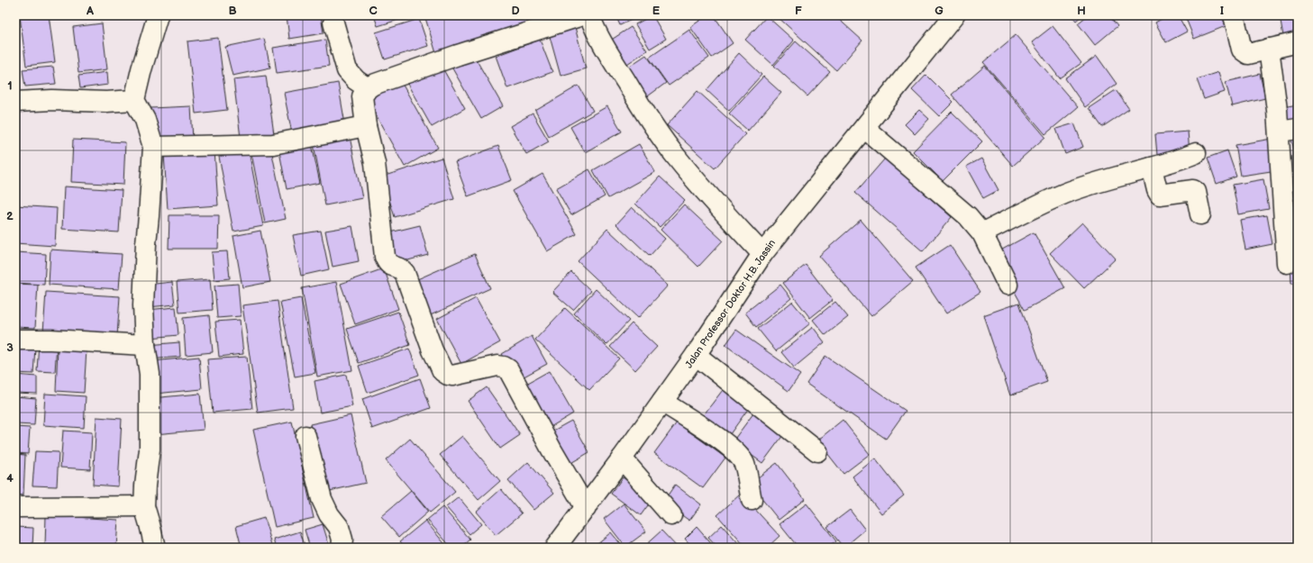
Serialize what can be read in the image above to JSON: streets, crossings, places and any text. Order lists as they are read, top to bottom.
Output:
{
  "streets": {
    "main road": ["Jalan Professor Doktor H.B. Jassin"]
  },
  "grid": {
    "columns": [
      "A",
      "B",
      "C",
      "D",
      "E",
      "F",
      "G",
      "H",
      "I"
    ],
    "rows": [
      "1",
      "2",
      "3",
      "4"
    ]
  }
}
